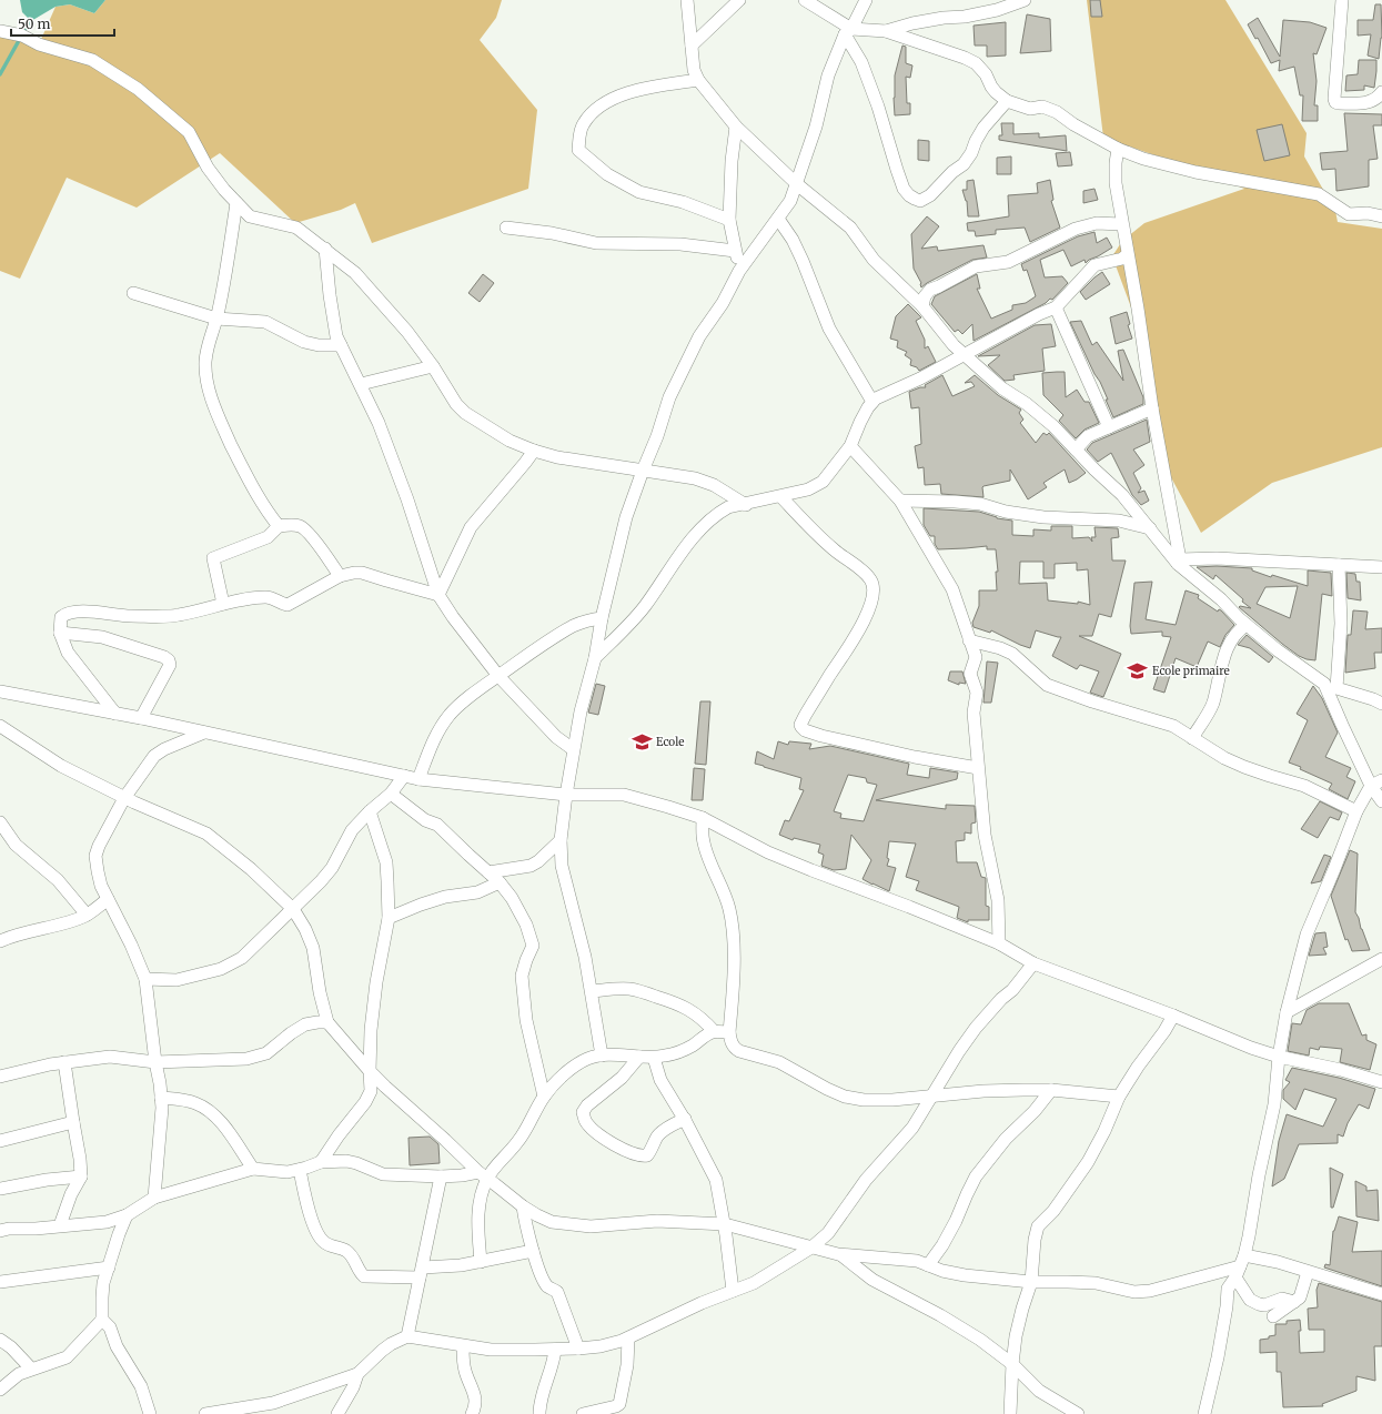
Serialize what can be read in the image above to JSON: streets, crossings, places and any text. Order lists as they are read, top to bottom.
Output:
{
  "places": {
    "school or university": ["Ecole primaire", "Ecole"]
  },
  "scale_bar": "50 m"
}
